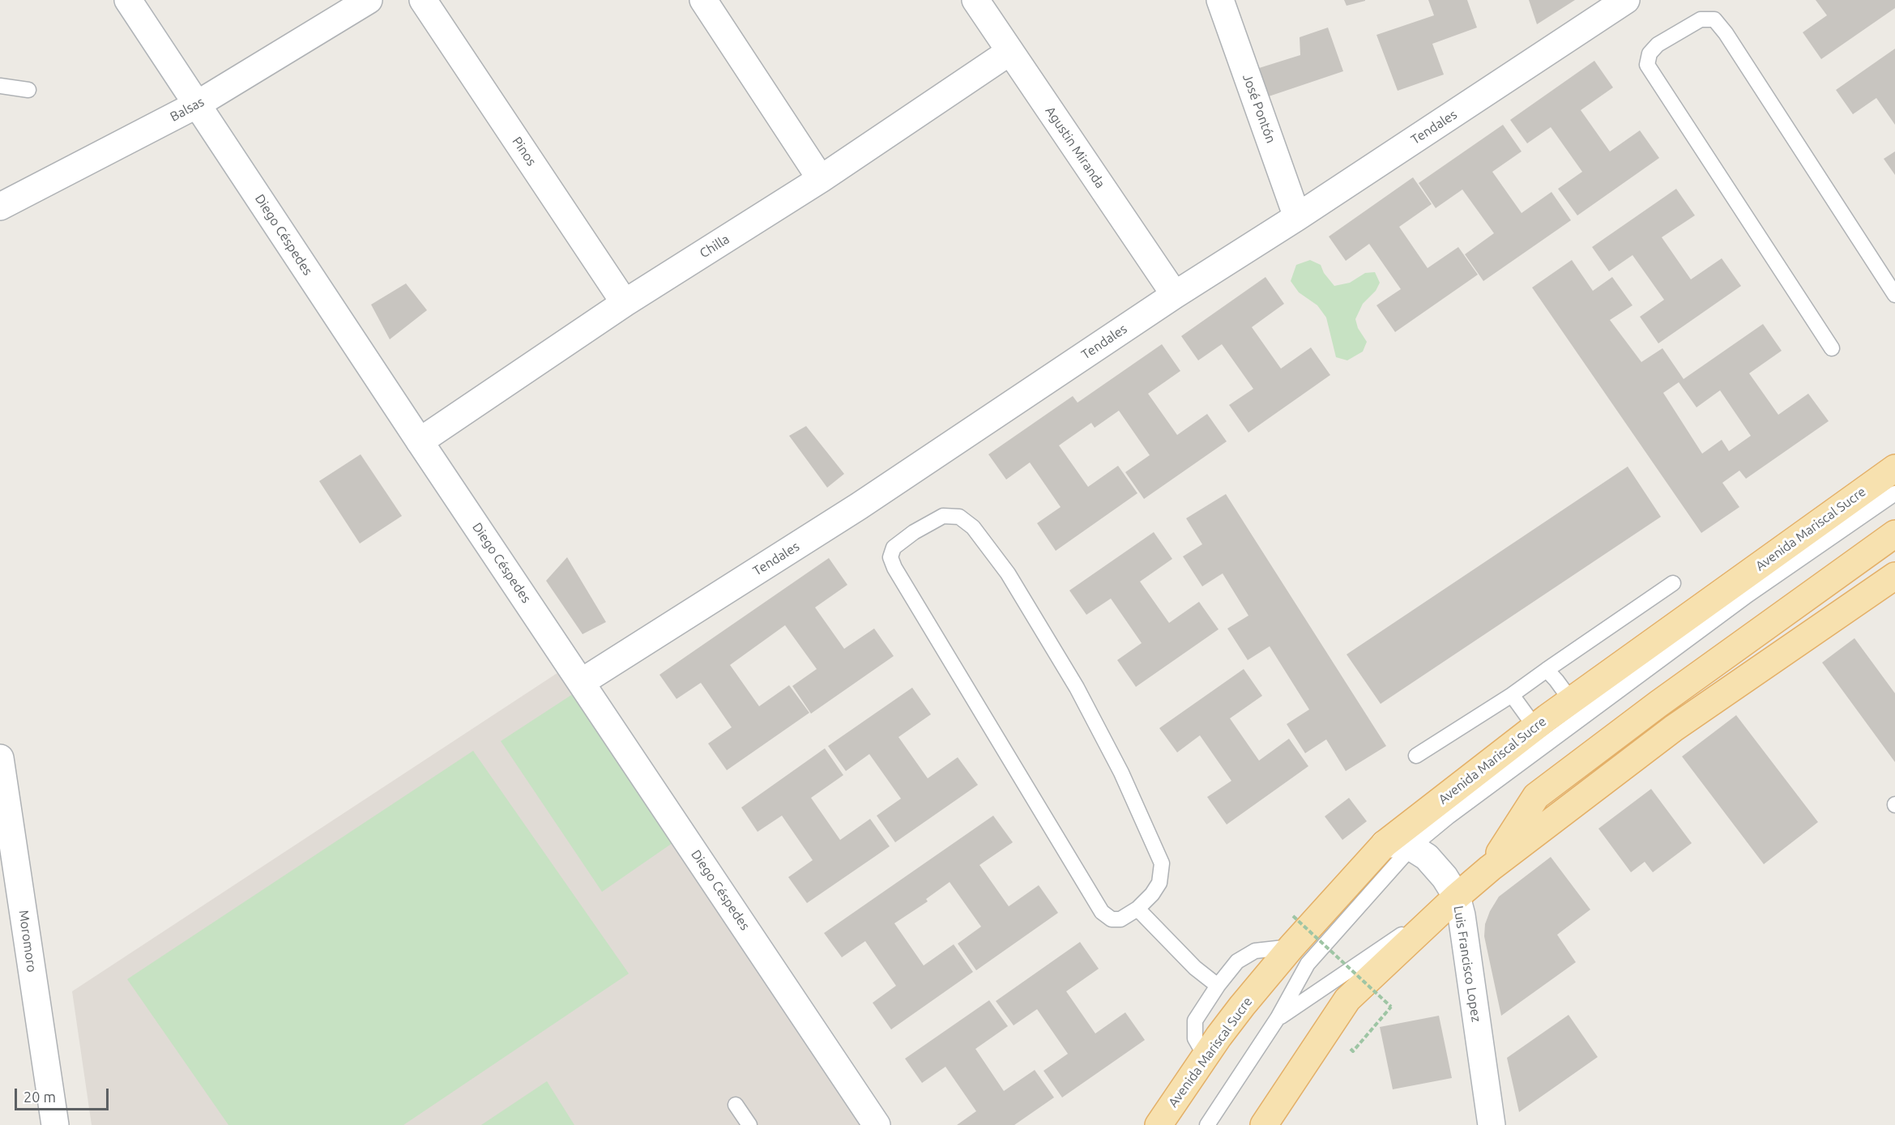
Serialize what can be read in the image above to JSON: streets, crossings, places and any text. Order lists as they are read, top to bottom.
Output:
{
  "streets": {
    "main road": ["Avenida Mariscal Sucre"],
    "street": [
      "José Pontón",
      "Balsas",
      "Tendales",
      "Agustin Miranda",
      "Pinos",
      "Diego Céspedes",
      "Chilla",
      "Moromoro",
      "Luis Francisco Lopez"
    ]
  },
  "crossings": [
    ["José Pontón", "Tendales"],
    ["Balsas", "Diego Céspedes"],
    ["Tendales", "Agustin Miranda"],
    ["Tendales", "Diego Céspedes"],
    ["Agustin Miranda", "Chilla"],
    ["Pinos", "Chilla"],
    ["Diego Céspedes", "Chilla"],
    ["Avenida Mariscal Sucre", "Luis Francisco Lopez"]
  ],
  "scale_bar": "20 m"
}
